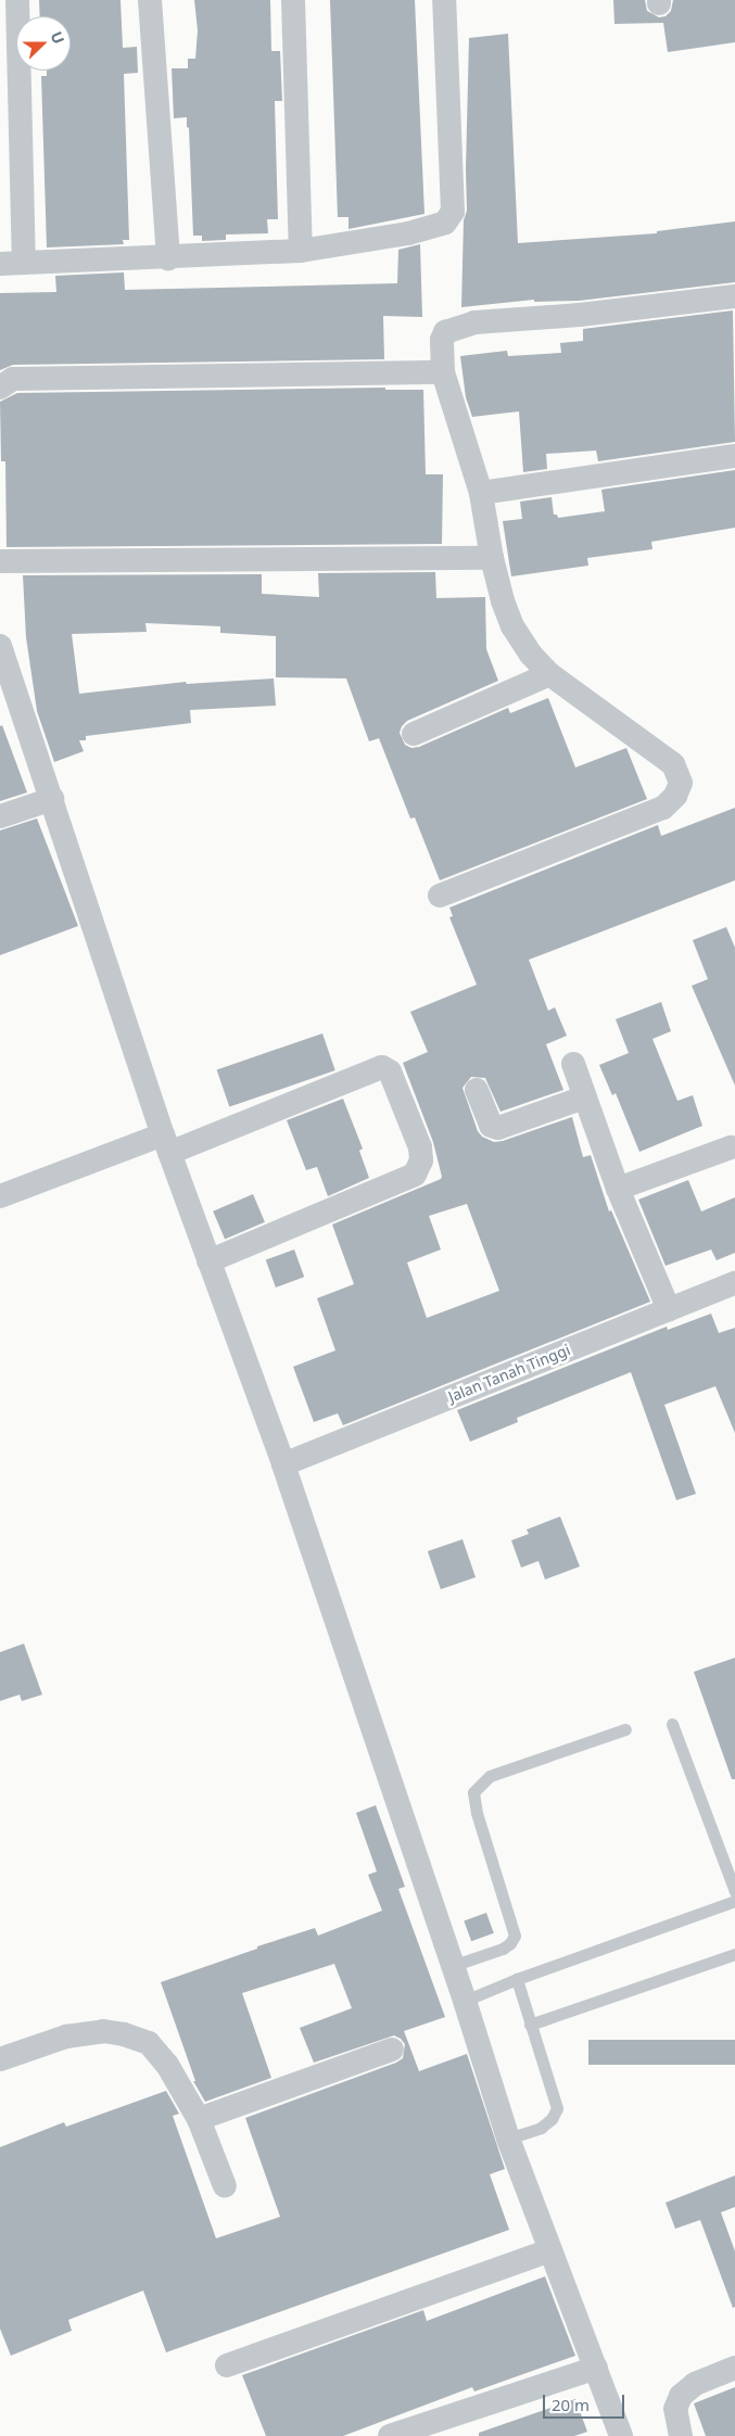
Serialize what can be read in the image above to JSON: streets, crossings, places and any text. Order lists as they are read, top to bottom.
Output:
{
  "streets": {
    "street": ["Jalan Tanah Tinggi"]
  },
  "scale_bar": "20 m",
  "north": "right"
}
